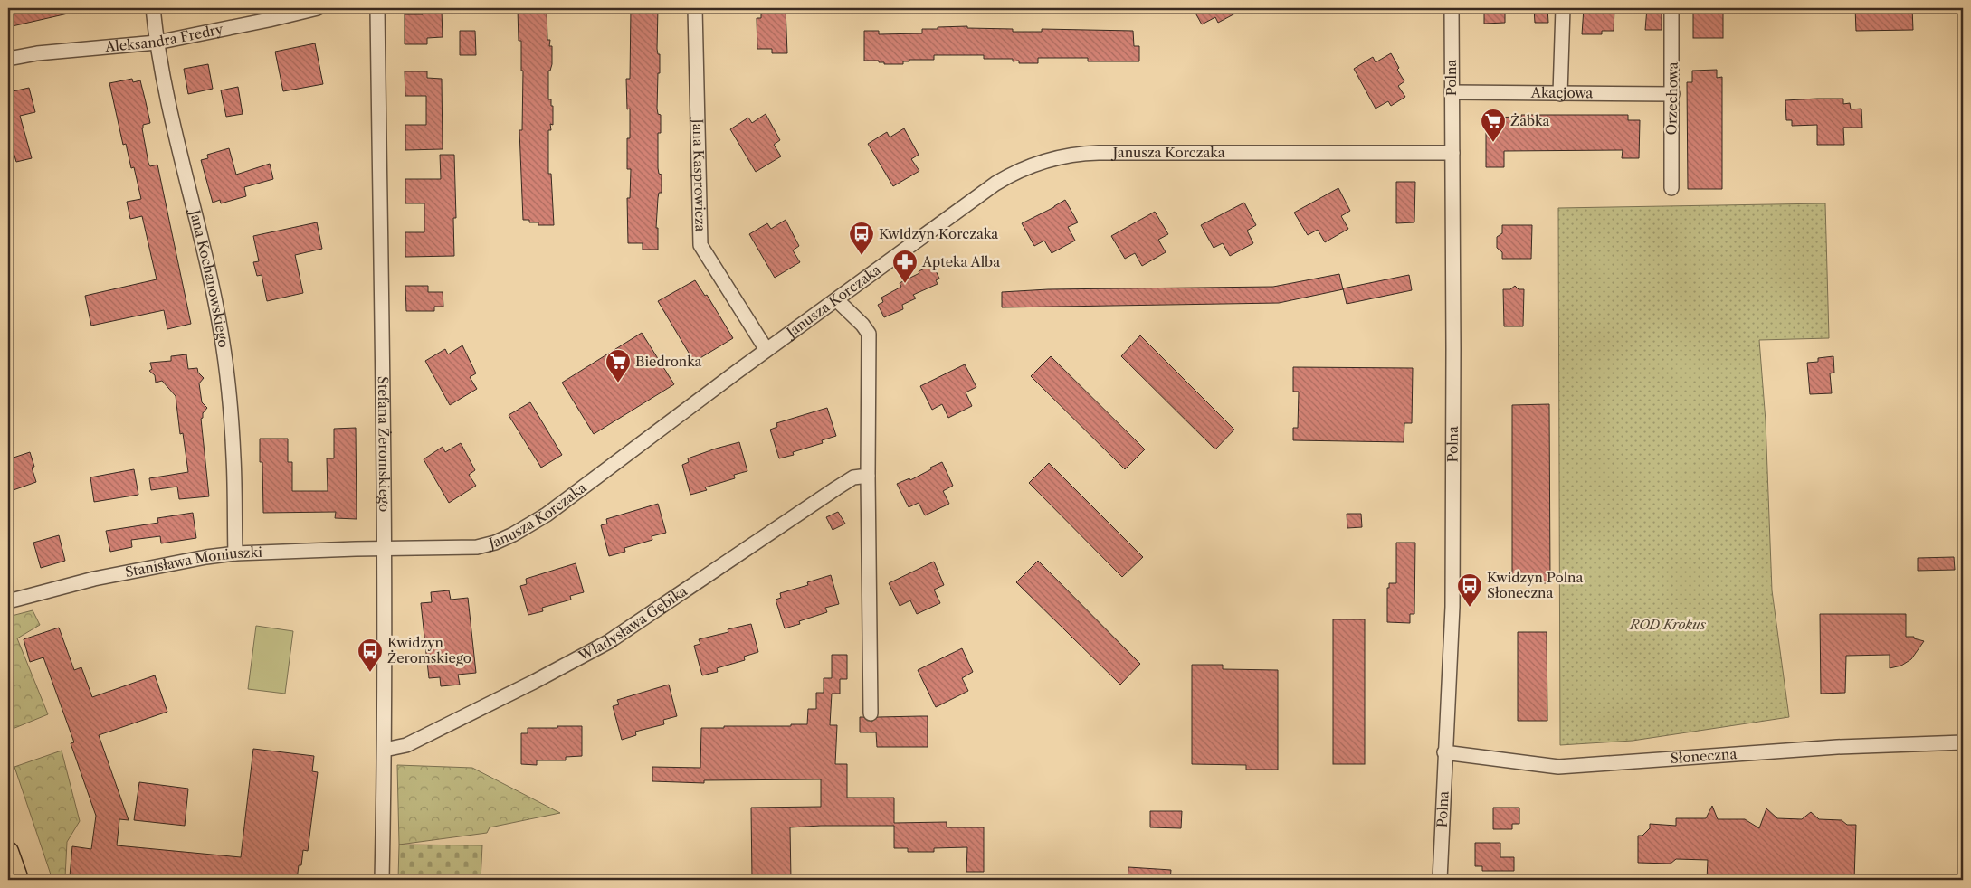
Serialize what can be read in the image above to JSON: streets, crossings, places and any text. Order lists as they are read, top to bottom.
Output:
{
  "streets": {
    "street": [
      "Aleksandra Fredry",
      "Polna",
      "Akacjowa",
      "Orzechowa",
      "Janusza Korczaka",
      "Jana Kasprowicza",
      "Jana Kochanowskiego",
      "Stefana Żeromskiego",
      "Stanisława Moniuszki",
      "Władysława Gębika",
      "Słoneczna"
    ]
  },
  "crossings": [
    ["Aleksandra Fredry", "Jana Kochanowskiego"],
    ["Polna", "Akacjowa"],
    ["Polna", "Janusza Korczaka"],
    ["Polna", "Słoneczna"],
    ["Akacjowa", "Orzechowa"],
    ["Janusza Korczaka", "Jana Kasprowicza"],
    ["Janusza Korczaka", "Stefana Żeromskiego"],
    ["Janusza Korczaka", "Stanisława Moniuszki"],
    ["Jana Kochanowskiego", "Stanisława Moniuszki"],
    ["Stefana Żeromskiego", "Stanisława Moniuszki"],
    ["Stefana Żeromskiego", "Władysława Gębika"]
  ],
  "parks": ["ROD Krokus"],
  "places": {
    "supermarket": ["Żabka", "Biedronka"],
    "bus stop": ["Kwidzyn Korczaka", "Kwidzyn Polna Słoneczna", "Kwidzyn Żeromskiego"],
    "pharmacy": ["Apteka Alba"]
  }
}
